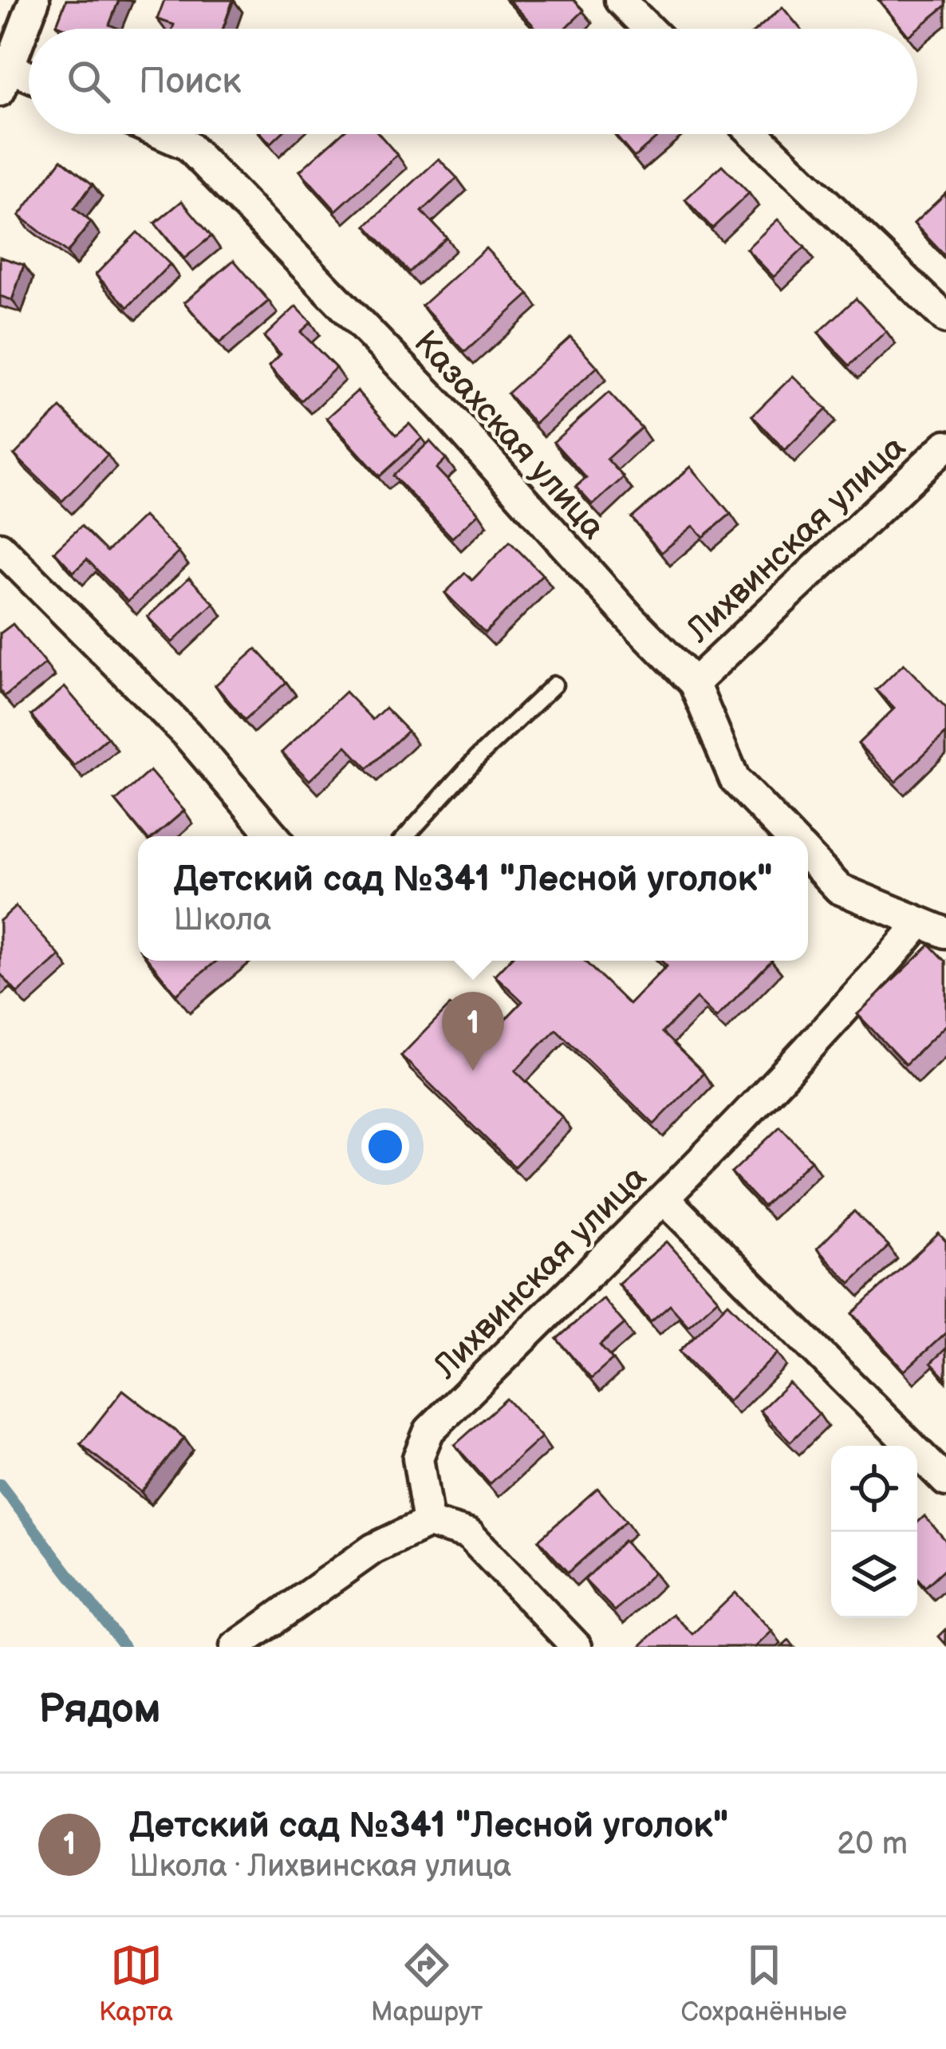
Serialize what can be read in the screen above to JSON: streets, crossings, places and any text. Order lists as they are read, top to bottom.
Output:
{
  "streets": {
    "street": ["Казахская улица", "Лихвинская улица"]
  },
  "crossings": [
    ["Казахская улица", "Лихвинская улица"]
  ],
  "page": {
    "search": "Поиск",
    "popup": ["Детский сад №341 \"Лесной уголок\"", "Школа"],
    "pins": "1",
    "heading": "Рядом",
    "list": [
      {
        "mark": "1",
        "name": "Детский сад №341 \"Лесной уголок\"",
        "note": "Школа · Лихвинская улица",
        "value": "20 m"
      }
    ],
    "nav": ["Карта", "Маршрут", "Сохранённые"]
  }
}
